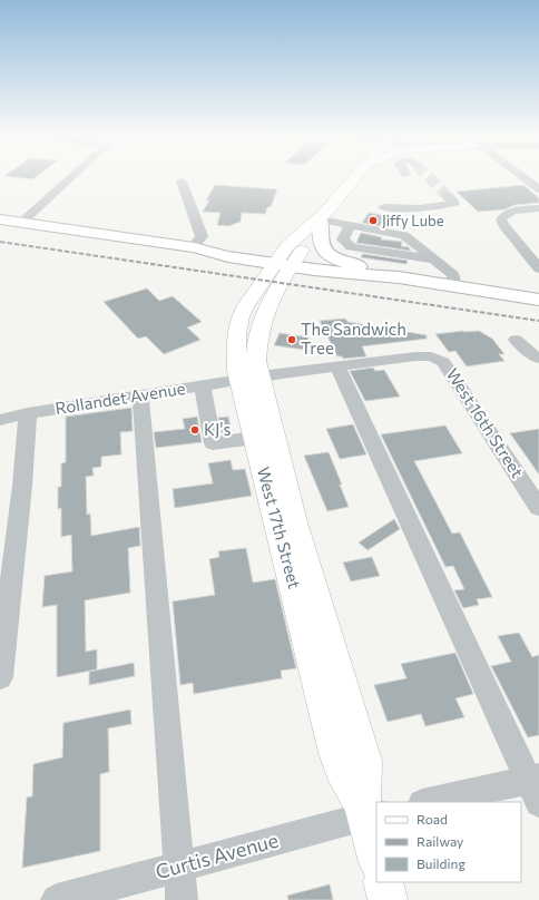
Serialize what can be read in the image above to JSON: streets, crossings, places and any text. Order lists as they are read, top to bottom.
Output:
{
  "streets": {
    "main road": ["West 17th Street"],
    "street": ["Rollandet Avenue", "West 16th Street", "Curtis Avenue"]
  },
  "crossings": [
    ["Rollandet Avenue", "West 16th Street"],
    ["Rollandet Avenue", "West 17th Street"],
    ["West 17th Street", "Curtis Avenue"]
  ],
  "places": ["Jiffy Lube", "The Sandwich Tree", "KJ's"],
  "legend": ["Road", "Railway", "Building"]
}
